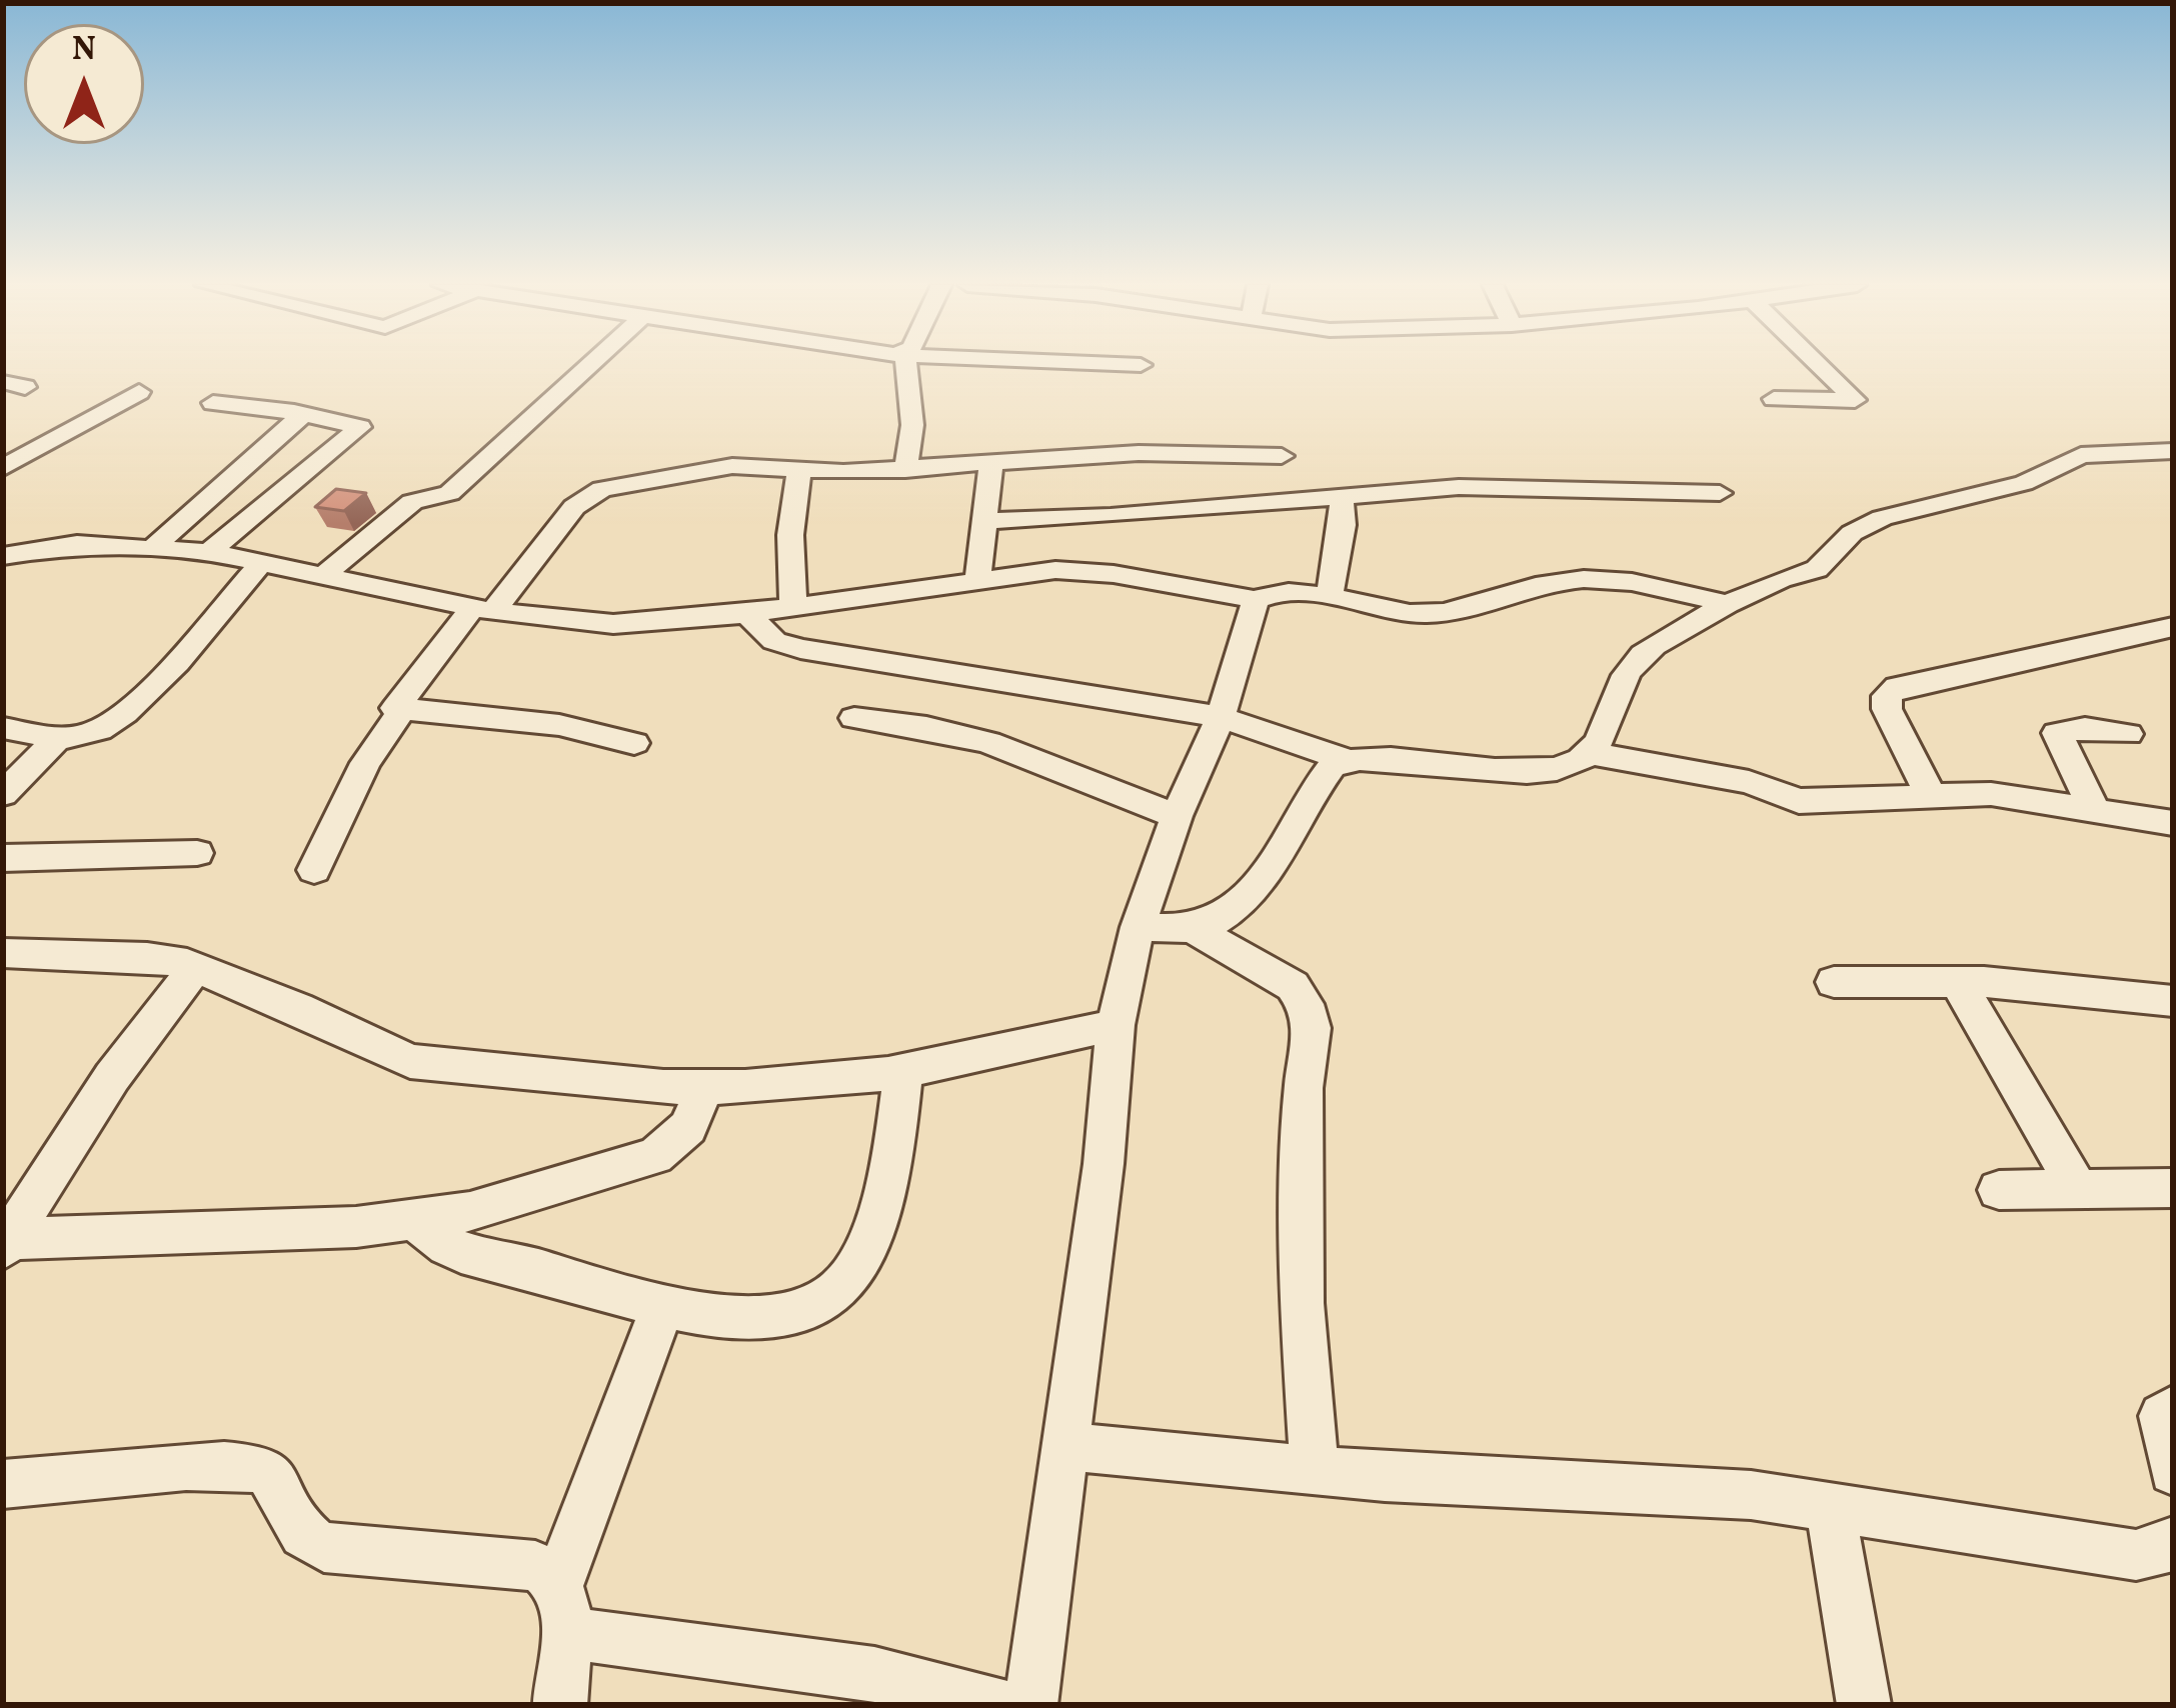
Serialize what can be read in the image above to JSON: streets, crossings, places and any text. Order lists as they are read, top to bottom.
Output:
{
  "north": "top"
}
